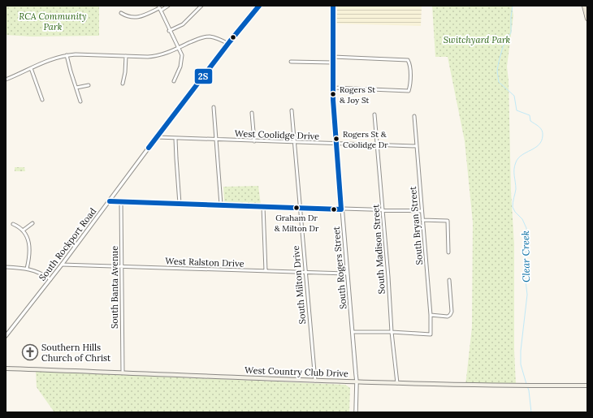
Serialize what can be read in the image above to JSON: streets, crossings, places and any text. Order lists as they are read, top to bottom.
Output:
{
  "streets": {
    "main road": ["West Country Club Drive"],
    "street": [
      "West Coolidge Drive",
      "South Bryan Street",
      "South Rockport Road",
      "South Madison Street",
      "West Ralston Drive",
      "South Rogers Street",
      "South Milton Drive",
      "South Banta Avenue"
    ]
  },
  "crossings": [
    ["West Coolidge Drive", "South Bryan Street"],
    ["West Coolidge Drive", "South Rockport Road"],
    ["West Coolidge Drive", "South Madison Street"],
    ["West Coolidge Drive", "South Rogers Street"],
    ["West Coolidge Drive", "South Milton Drive"],
    ["South Bryan Street", "South Madison Street"],
    ["South Rockport Road", "West Ralston Drive"],
    ["South Madison Street", "West Country Club Drive"],
    ["West Ralston Drive", "South Rogers Street"],
    ["West Ralston Drive", "South Milton Drive"],
    ["West Ralston Drive", "South Banta Avenue"],
    ["South Rogers Street", "West Country Club Drive"],
    ["South Milton Drive", "West Country Club Drive"],
    ["South Banta Avenue", "West Country Club Drive"]
  ],
  "water": ["Clear Creek"],
  "parks": ["RCA Community Park", "Switchyard Park"],
  "places": {
    "other": ["Rogers St & Joy St", "Rogers St & Coolidge Dr", "Graham Dr & Milton Dr"],
    "church": ["Southern Hills Church of Christ"]
  },
  "lines": ["transit line 2S"]
}
